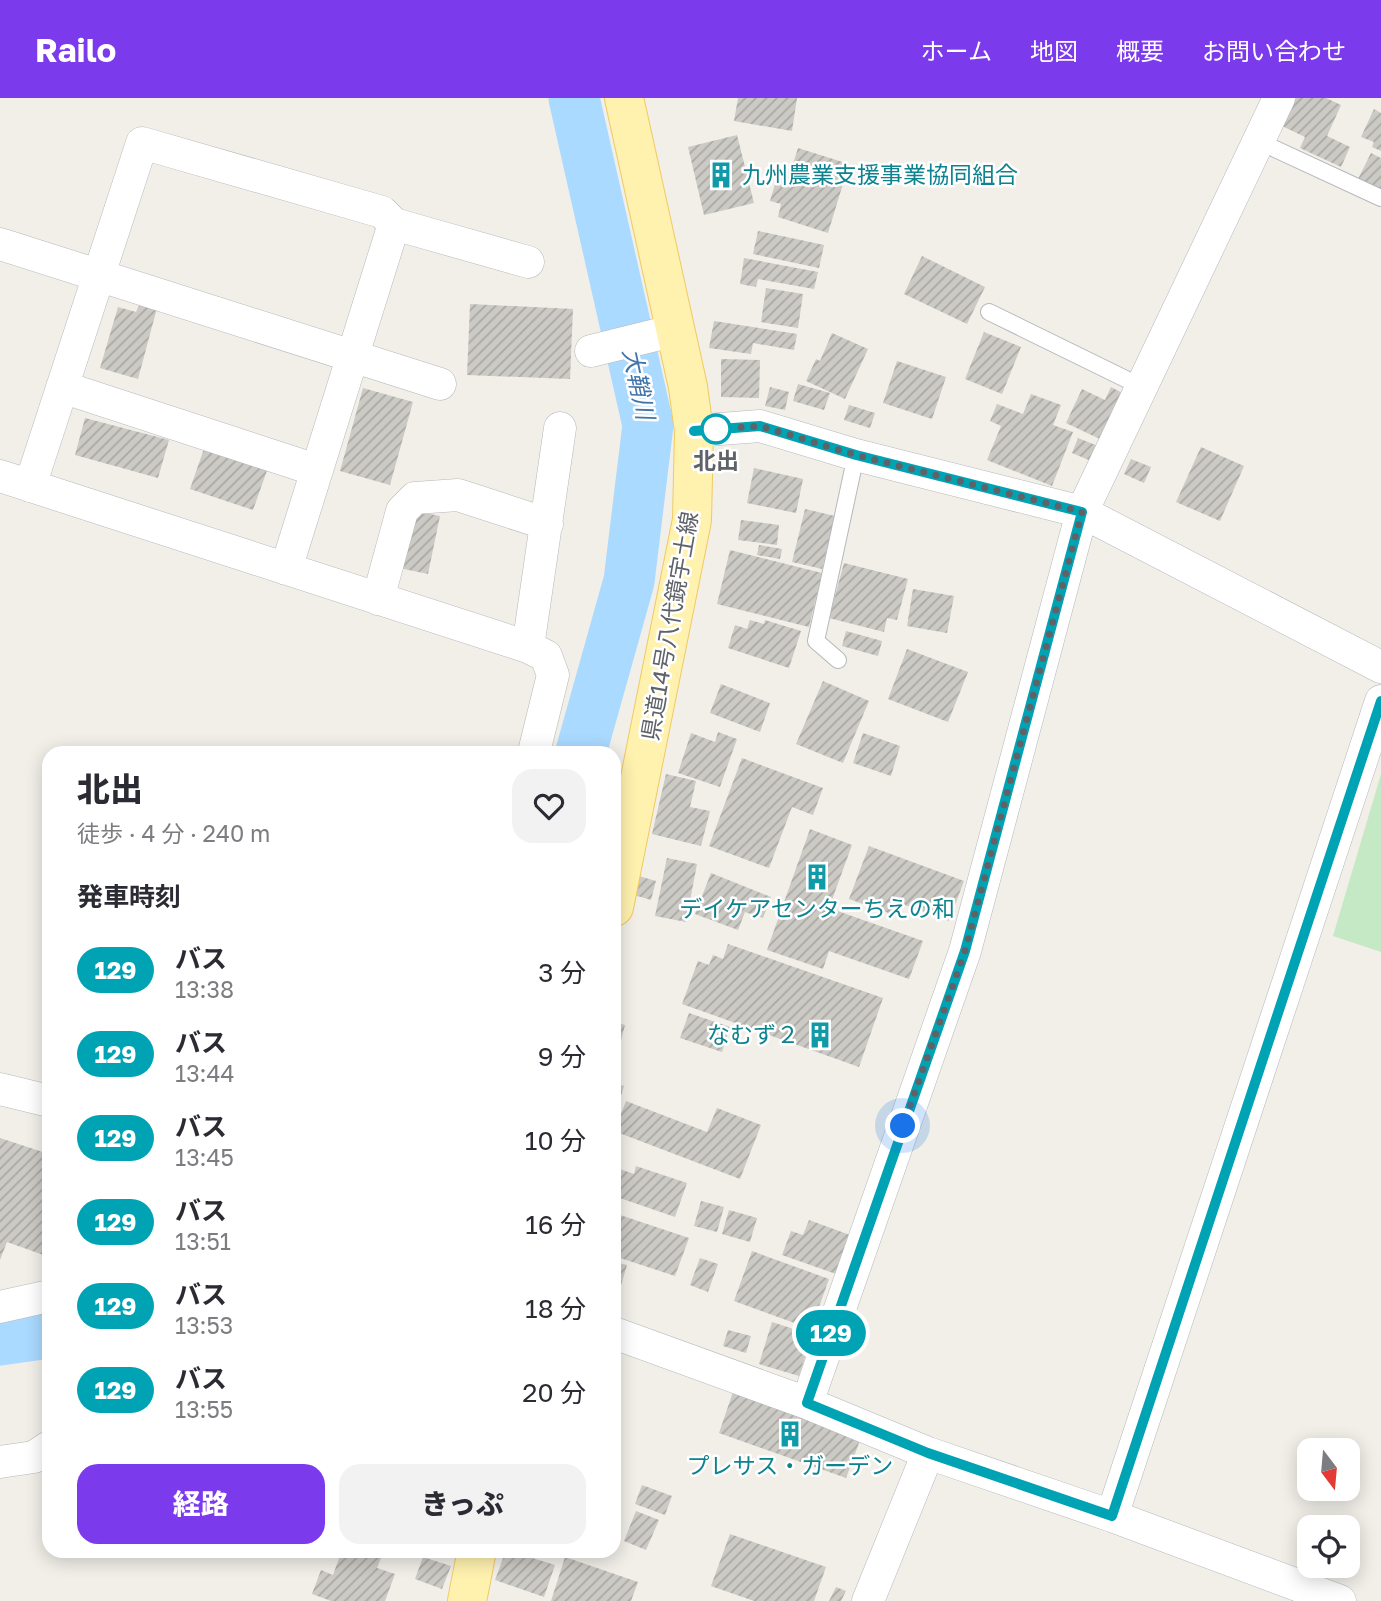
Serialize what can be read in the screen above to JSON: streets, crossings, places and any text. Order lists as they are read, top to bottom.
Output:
{
  "streets": {
    "main road": ["県道14号八代鏡宇土線"]
  },
  "water": ["大鞘川"],
  "places": {
    "building": [
      "九州農業支援事業協同組合",
      "デイケアセンターちえの和",
      "なむず２",
      "プレサス・ガーデン"
    ],
    "other": ["北出"]
  },
  "lines": ["bus line 129"],
  "north": "bottom",
  "page": {
    "header": "Railo",
    "nav": [
      "ホーム",
      "地図",
      "概要",
      "お問い合わせ"
    ],
    "on_map": "129",
    "heading": [
      ["北出", "徒歩 · 4 分 · 240 m"],
      "発車時刻"
    ],
    "list": [
      {
        "mark": "129",
        "name": "バス",
        "note": "13:38",
        "value": "3 分"
      },
      {
        "mark": "129",
        "name": "バス",
        "note": "13:44",
        "value": "9 分"
      },
      {
        "mark": "129",
        "name": "バス",
        "note": "13:45",
        "value": "10 分"
      },
      {
        "mark": "129",
        "name": "バス",
        "note": "13:51",
        "value": "16 分"
      },
      {
        "mark": "129",
        "name": "バス",
        "note": "13:53",
        "value": "18 分"
      },
      {
        "mark": "129",
        "name": "バス",
        "note": "13:55",
        "value": "20 分"
      }
    ],
    "buttons": ["経路", "きっぷ"]
  }
}
